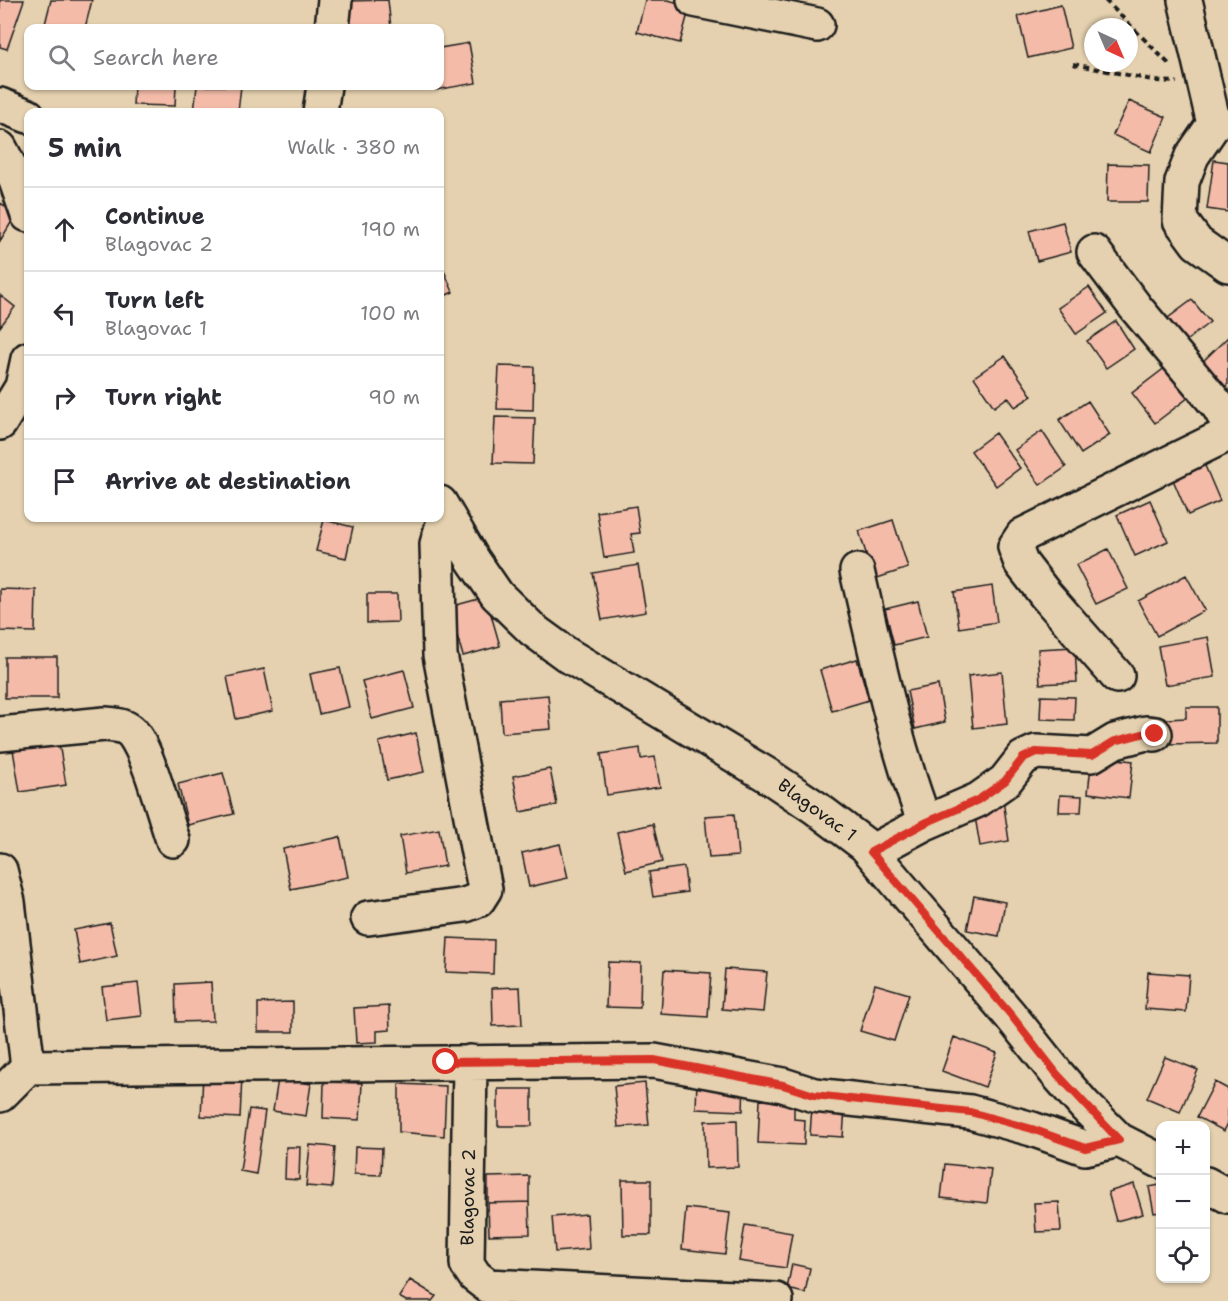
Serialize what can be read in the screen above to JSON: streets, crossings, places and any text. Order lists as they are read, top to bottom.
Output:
{
  "streets": {
    "street": ["Blagovac 1", "Blagovac 2"]
  },
  "north": "bottom right",
  "page": {
    "search": "Search here",
    "heading": ["5 min", "Walk · 380 m"],
    "list": [
      ["Continue", "Blagovac 2", "190 m"],
      ["Turn left", "Blagovac 1", "100 m"],
      ["Turn right", "90 m"],
      "Arrive at destination"
    ],
    "map_buttons": ["+", "−"]
  }
}
